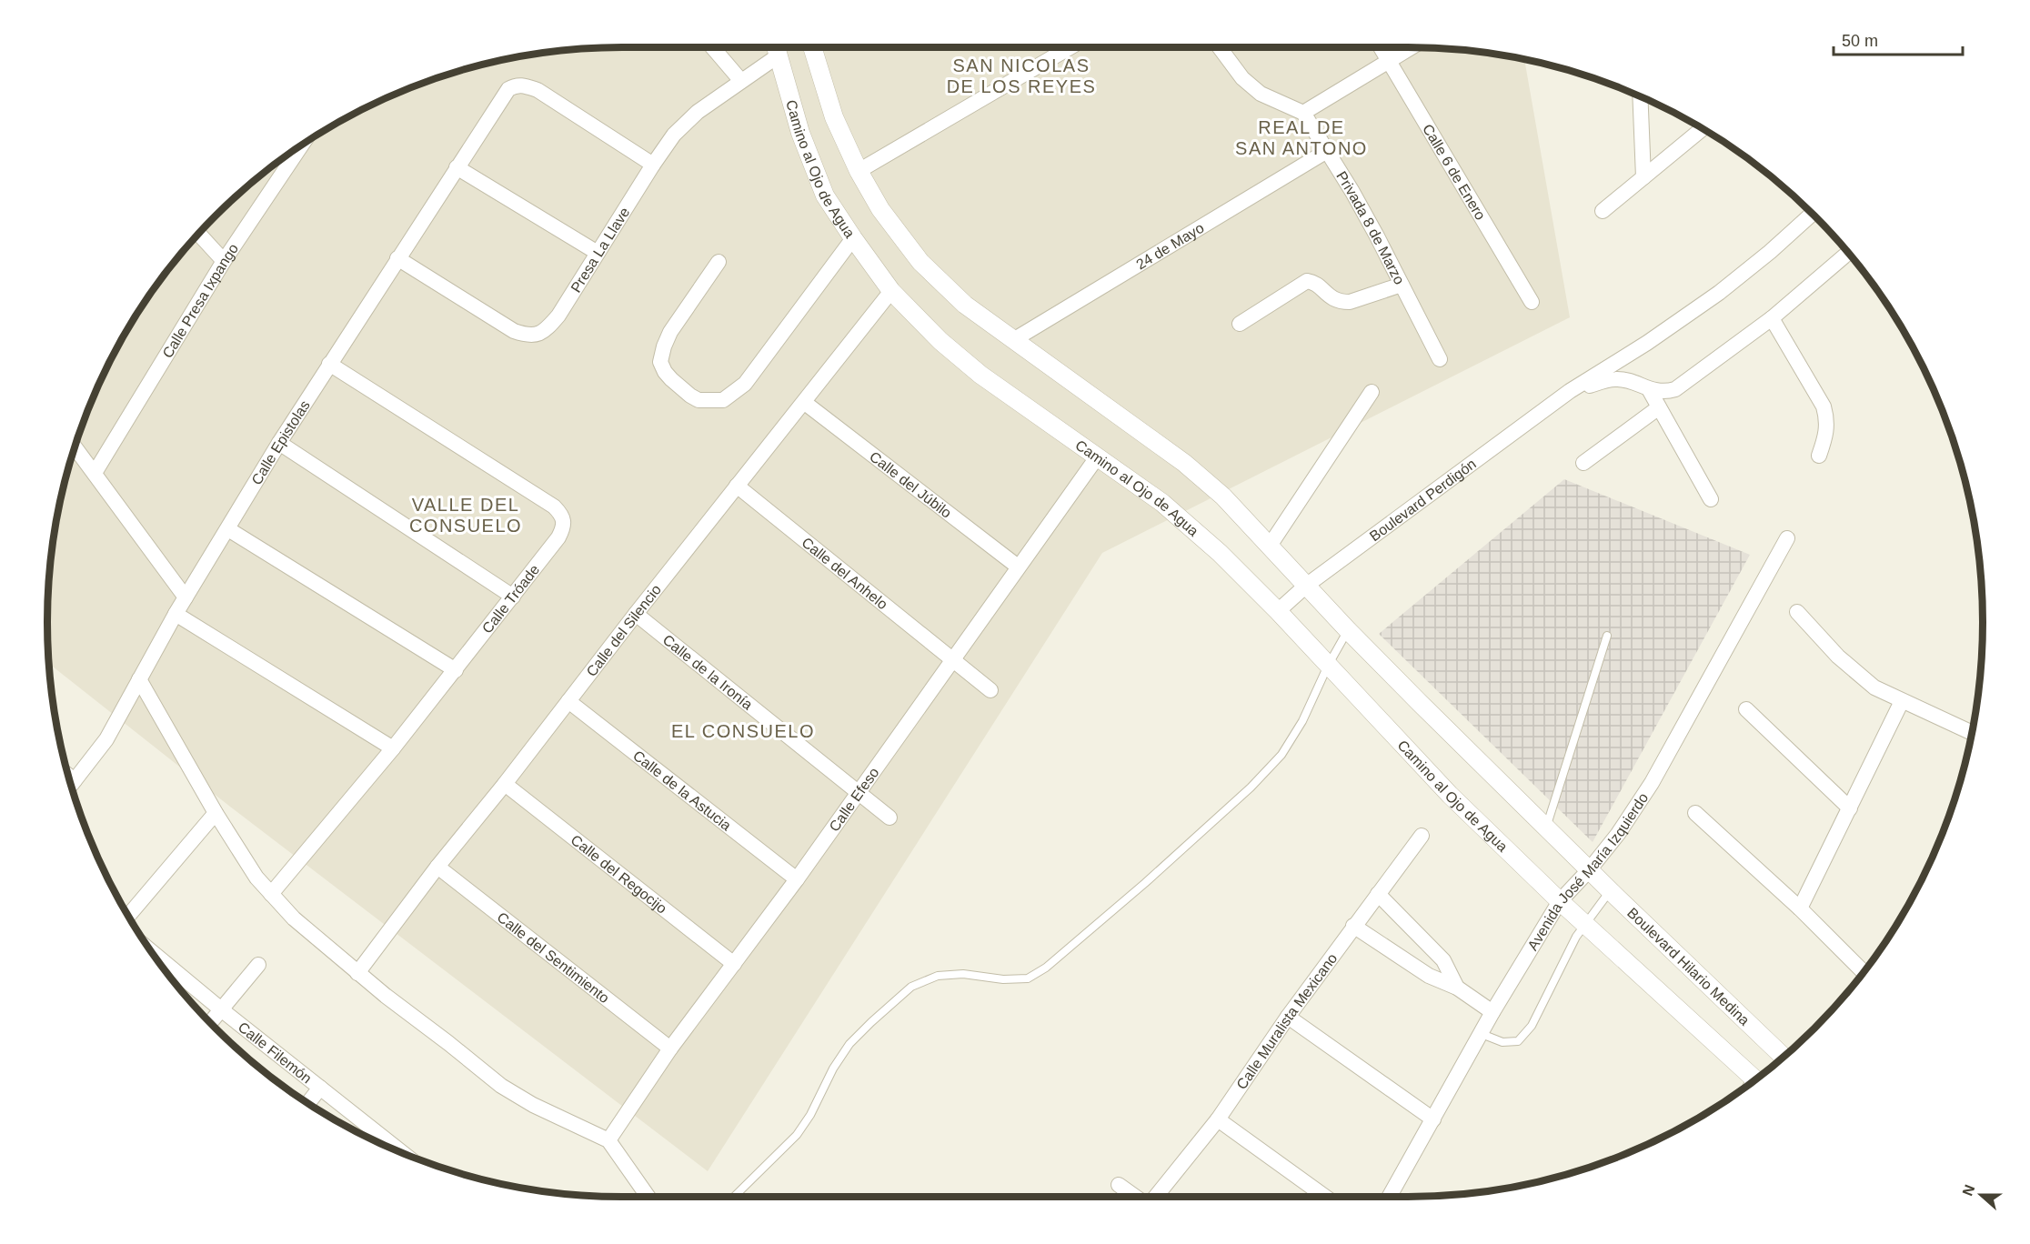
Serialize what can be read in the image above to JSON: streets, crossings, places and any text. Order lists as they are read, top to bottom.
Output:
{
  "streets": {
    "street": [
      "Camino al Ojo de Agua",
      "Calle 6 de Enero",
      "Privada 8 de Marzo",
      "24 de Mayo",
      "Presa La Llave",
      "Calle Presa Ixpango",
      "Calle Epistolas",
      "Calle del Júbilo",
      "Boulevard Perdigón",
      "Calle del Anhelo",
      "Calle Tróade",
      "Calle del Silencio",
      "Calle de la Ironía",
      "Calle de la Astucia",
      "Calle Efeso",
      "Avenida José María Izquierdo",
      "Calle del Regocijo",
      "Calle del Sentimiento",
      "Boulevard Hilario Medina",
      "Calle Muralista Mexicano",
      "Calle Filemón"
    ]
  },
  "crossings": [
    ["Camino al Ojo de Agua", "24 de Mayo"],
    ["Camino al Ojo de Agua", "Presa La Llave"],
    ["Camino al Ojo de Agua", "Boulevard Perdigón"],
    ["Camino al Ojo de Agua", "Calle del Silencio"],
    ["Camino al Ojo de Agua", "Calle Efeso"],
    ["Camino al Ojo de Agua", "Avenida José María Izquierdo"],
    ["Camino al Ojo de Agua", "Boulevard Hilario Medina"],
    ["Privada 8 de Marzo", "24 de Mayo"],
    ["Presa La Llave", "Calle Epistolas"],
    ["Calle Epistolas", "Calle Tróade"],
    ["Calle del Júbilo", "Calle del Silencio"],
    ["Calle del Júbilo", "Calle Efeso"],
    ["Calle del Anhelo", "Calle del Silencio"],
    ["Calle del Anhelo", "Calle Efeso"],
    ["Calle del Silencio", "Calle de la Ironía"],
    ["Calle del Silencio", "Calle de la Astucia"],
    ["Calle del Silencio", "Calle del Regocijo"],
    ["Calle del Silencio", "Calle del Sentimiento"],
    ["Calle de la Ironía", "Calle Efeso"],
    ["Calle de la Astucia", "Calle Efeso"],
    ["Calle Efeso", "Calle del Regocijo"],
    ["Calle Efeso", "Calle del Sentimiento"],
    ["Avenida José María Izquierdo", "Boulevard Hilario Medina"]
  ],
  "districts": [
    "SAN NICOLAS DE LOS REYES",
    "REAL DE SAN ANTONO",
    "VALLE DEL CONSUELO",
    "EL CONSUELO"
  ],
  "scale_bar": "50 m",
  "north": "left"
}
